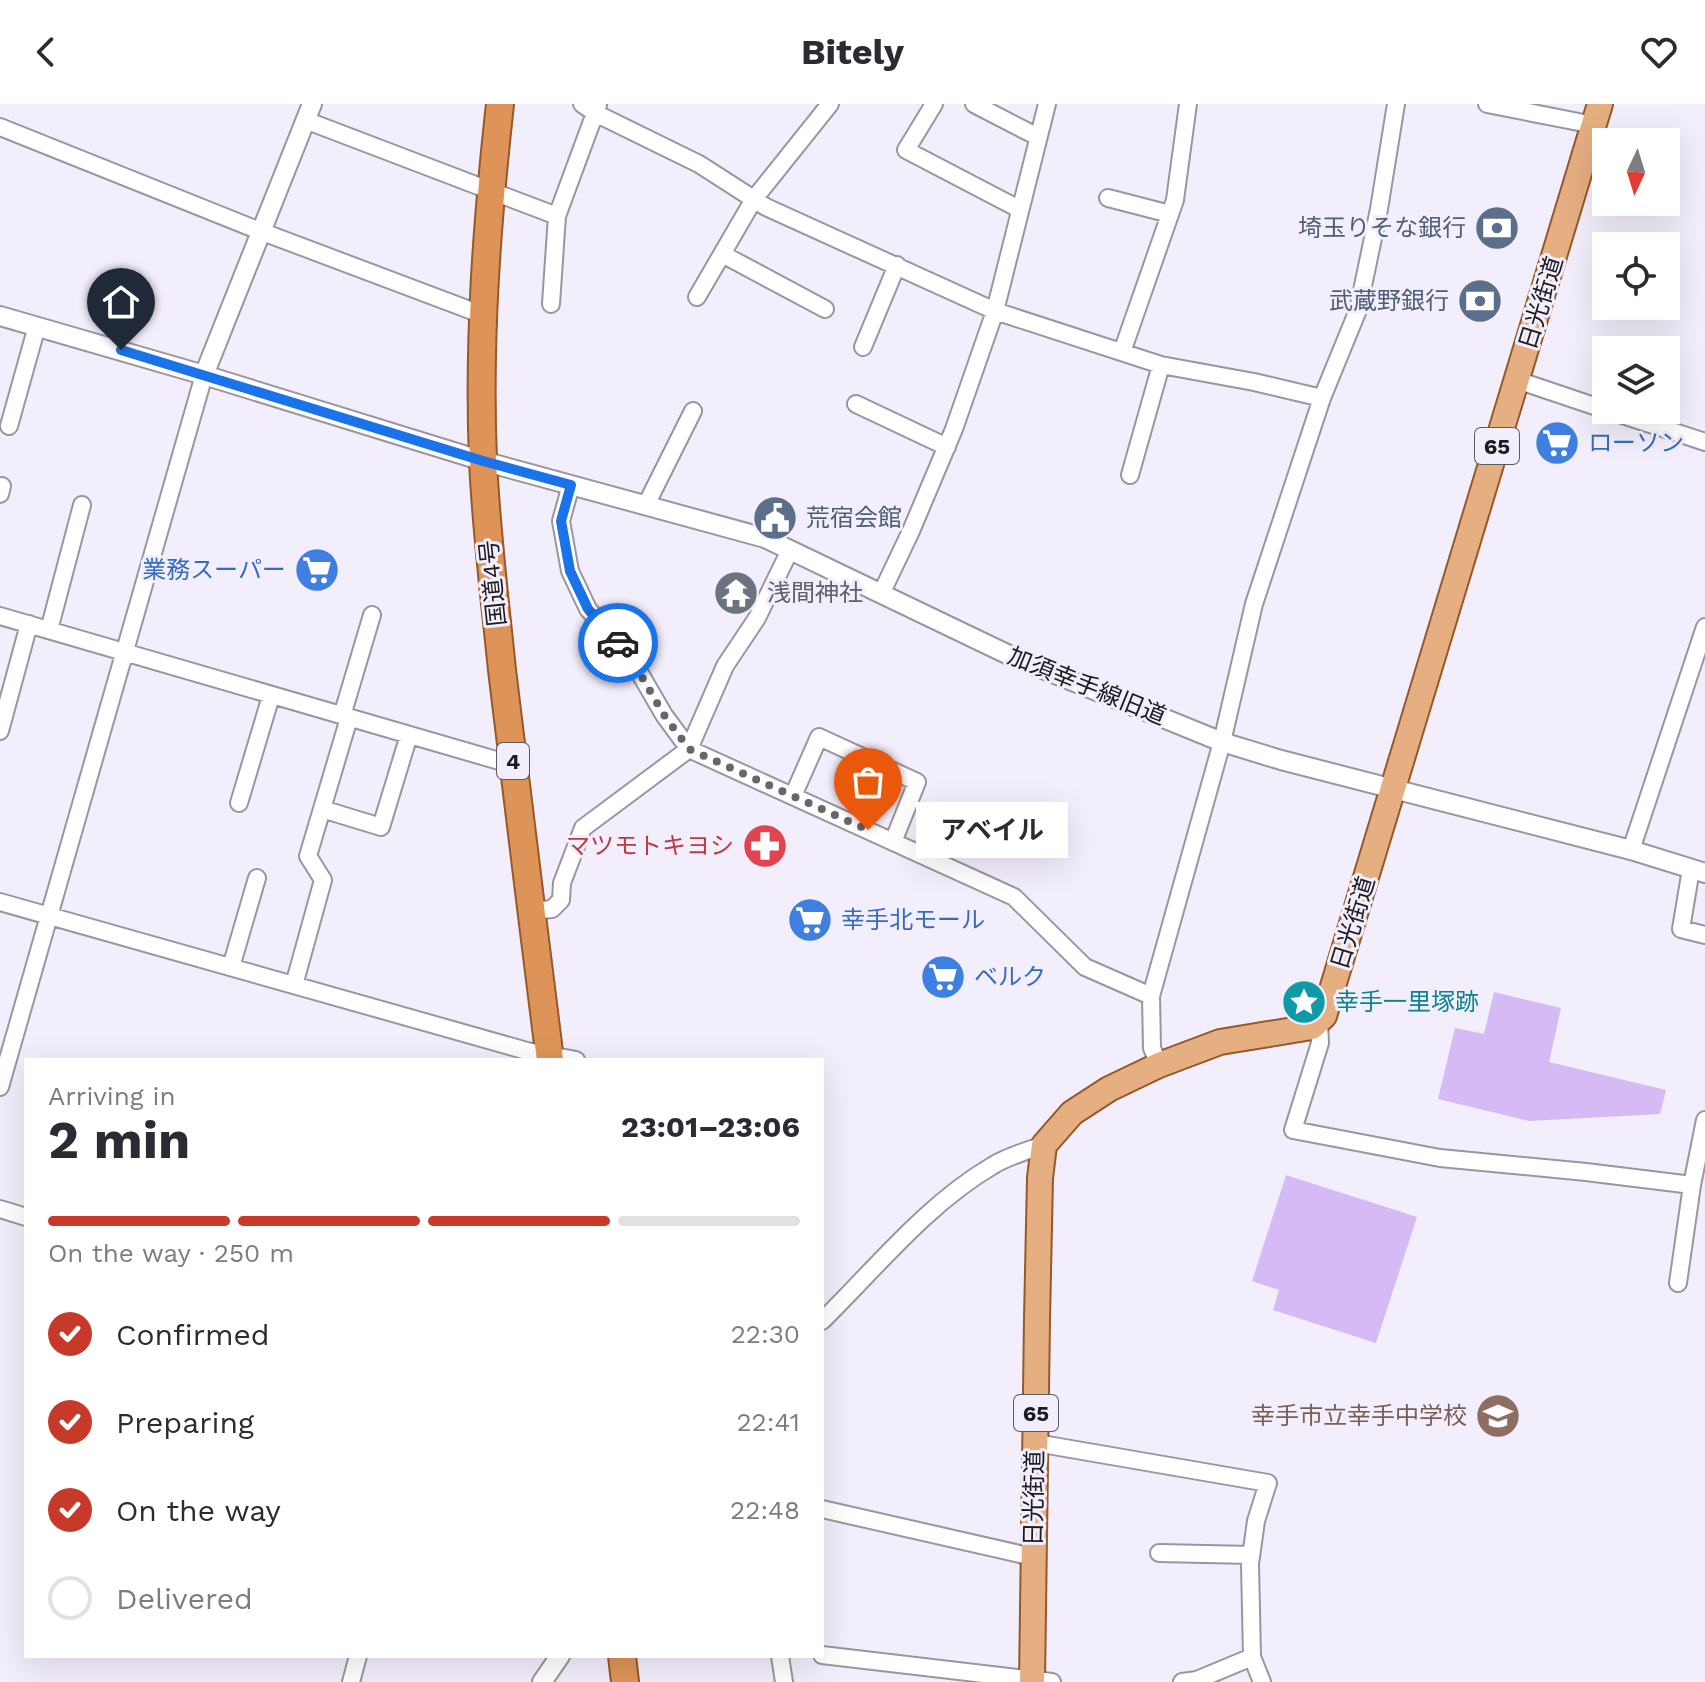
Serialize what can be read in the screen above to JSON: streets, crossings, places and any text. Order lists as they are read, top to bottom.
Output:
{
  "streets": {
    "highway": ["国道4号", "4"],
    "main road": ["日光街道", "65"],
    "street": ["加須幸手線旧道"]
  },
  "crossings": [
    ["日光街道", "加須幸手線旧道"],
    ["国道4号", "加須幸手線旧道"]
  ],
  "places": {
    "bank": ["埼玉りそな銀行", "武蔵野銀行"],
    "supermarket": [
      "ローソン",
      "業務スーパー",
      "幸手北モール",
      "ベルク"
    ],
    "public building": ["荒宿会館"],
    "temple": ["浅間神社"],
    "other": ["アベイル"],
    "pharmacy": ["マツモトキヨシ"],
    "place": ["幸手一里塚跡"],
    "school or university": ["幸手市立幸手中学校"]
  },
  "north": "bottom",
  "page": {
    "header": "Bitely",
    "bubble": "アベイル",
    "heading": ["2 min", "Arriving in", "23:01–23:06"],
    "bar": "On the way · 250 m",
    "list": [
      ["Confirmed", "22:30"],
      ["Preparing", "22:41"],
      ["On the way", "22:48"],
      "Delivered"
    ]
  }
}
